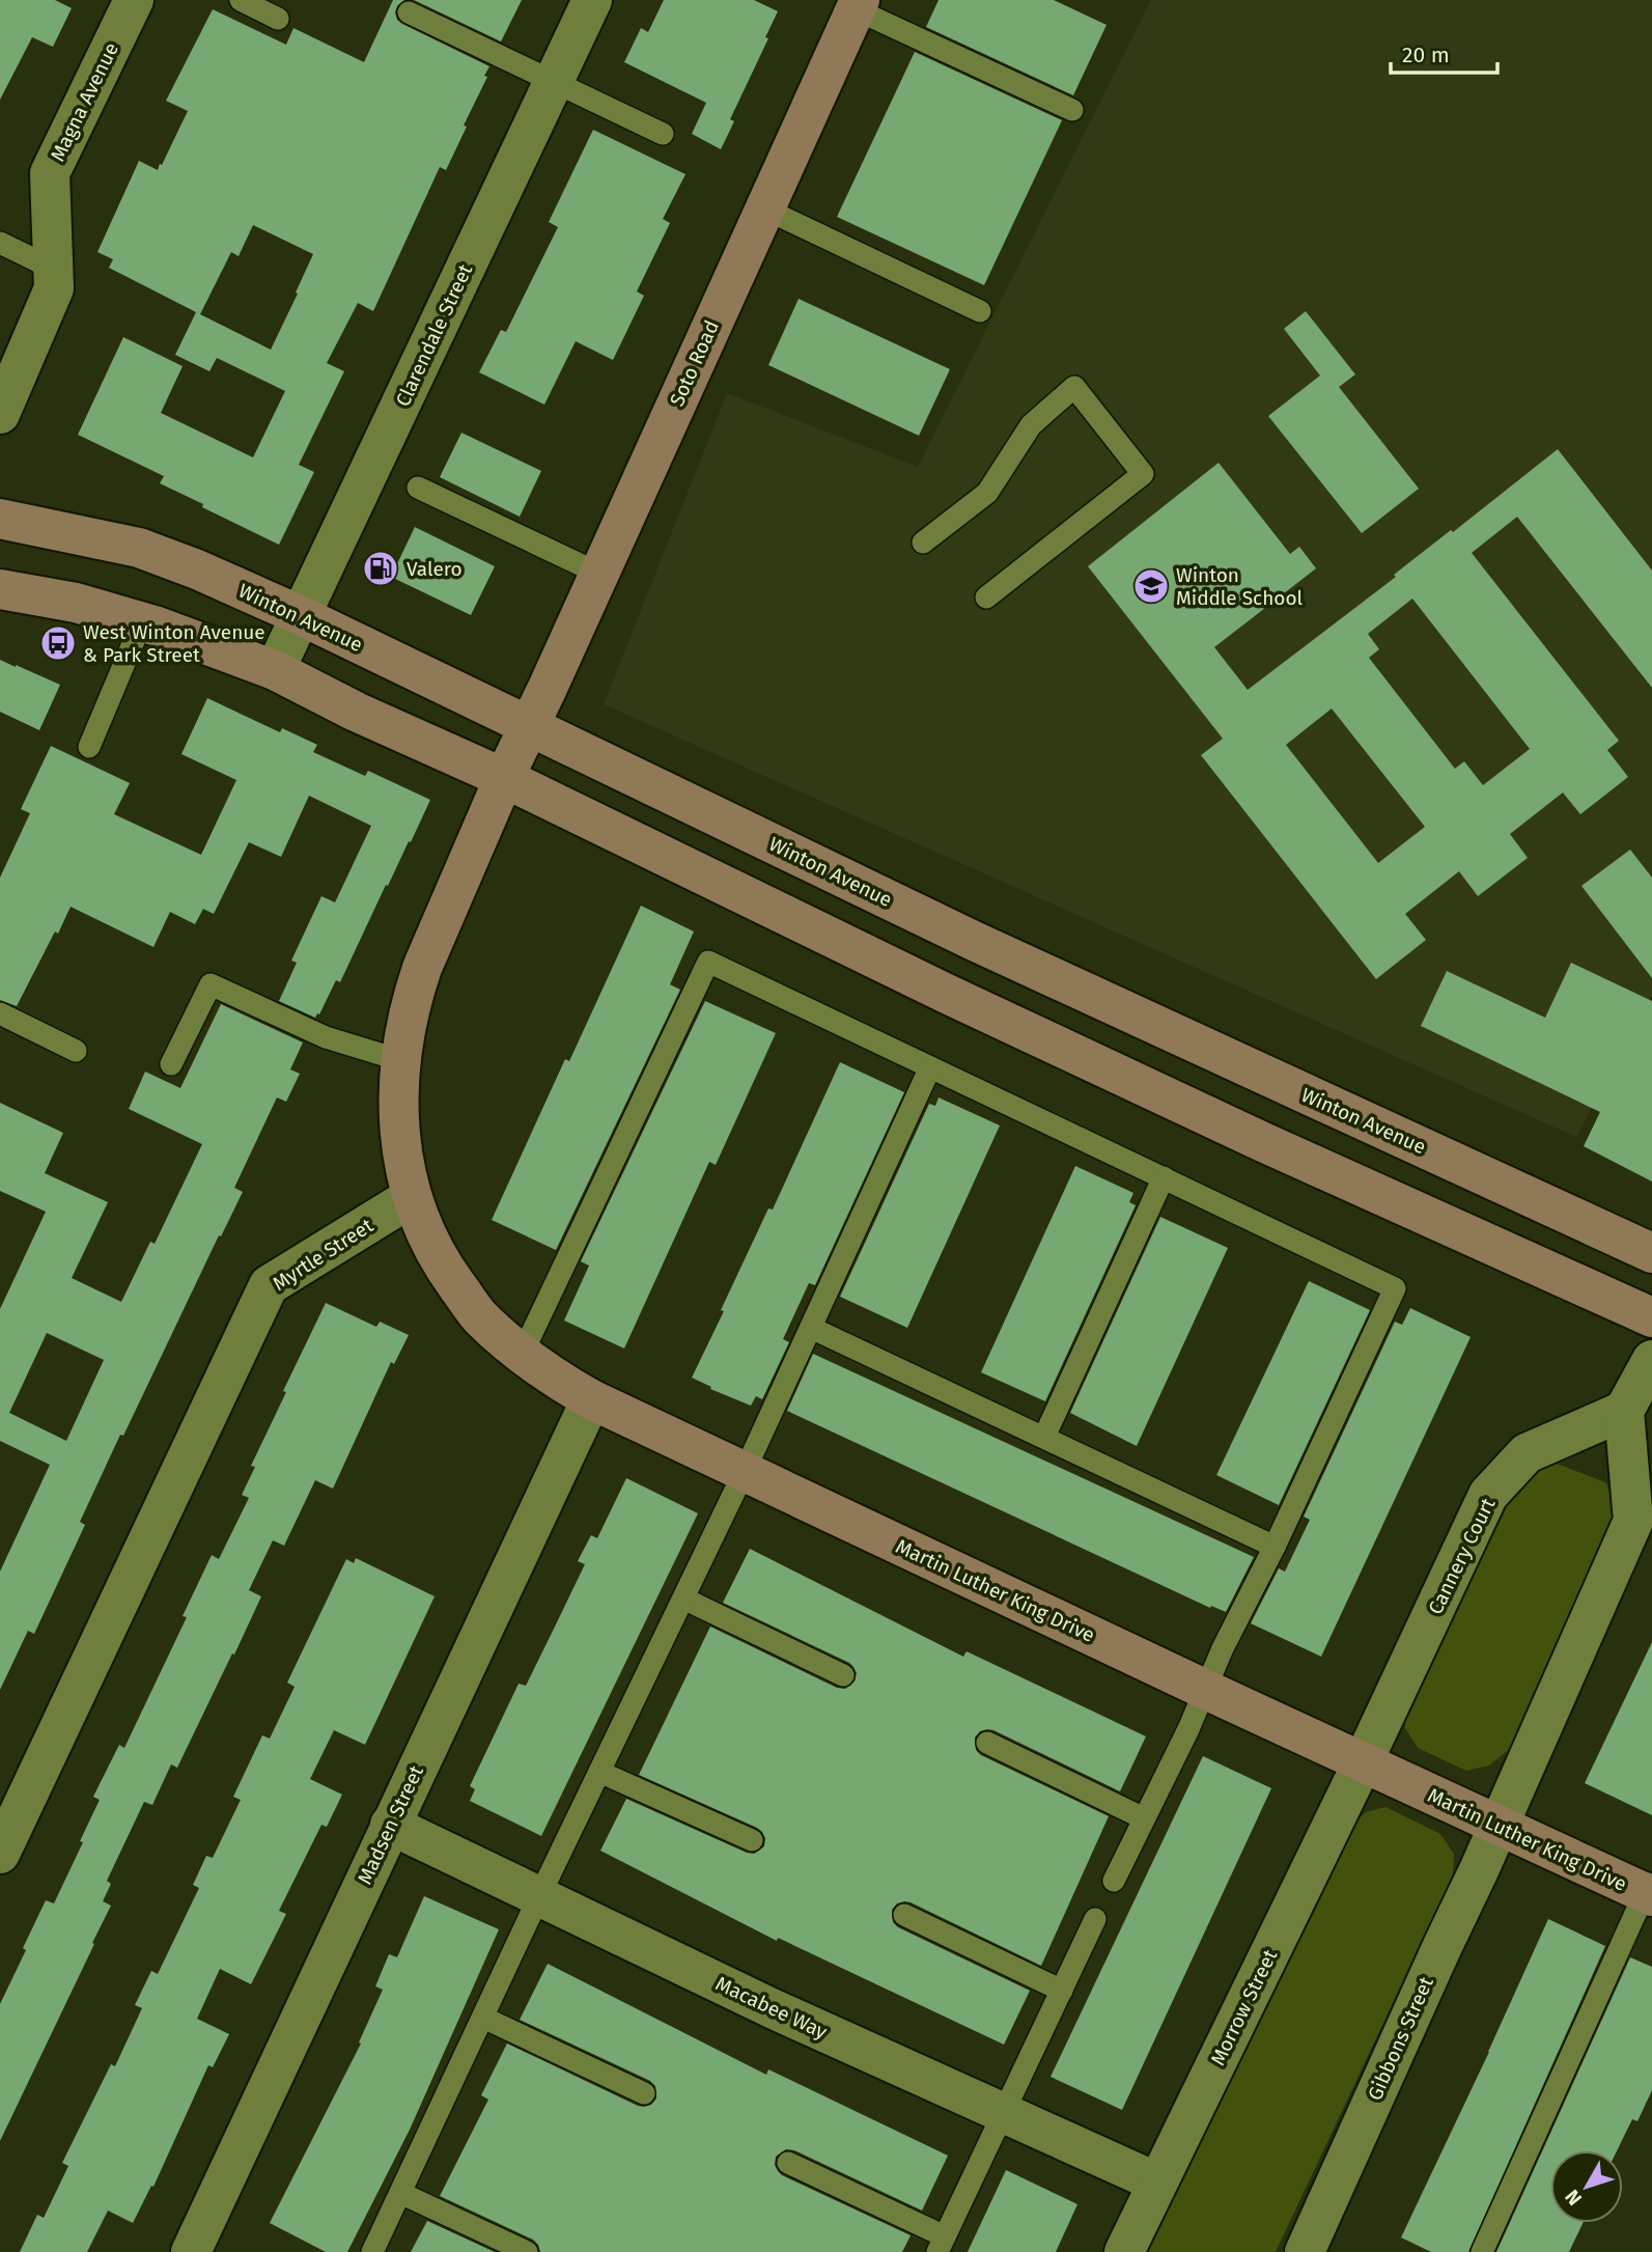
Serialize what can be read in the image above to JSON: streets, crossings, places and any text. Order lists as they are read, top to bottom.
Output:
{
  "streets": {
    "main road": ["Soto Road", "Winton Avenue", "Martin Luther King Drive"],
    "street": [
      "Magna Avenue",
      "Clarendale Street",
      "Myrtle Street",
      "Cannery Court",
      "Madsen Street",
      "Macabee Way",
      "Morrow Street",
      "Gibbons Street"
    ]
  },
  "crossings": [
    ["Clarendale Street", "Winton Avenue"],
    ["Soto Road", "Winton Avenue"],
    ["Myrtle Street", "Martin Luther King Drive"],
    ["Cannery Court", "Martin Luther King Drive"],
    ["Cannery Court", "Morrow Street"],
    ["Martin Luther King Drive", "Madsen Street"],
    ["Martin Luther King Drive", "Morrow Street"],
    ["Martin Luther King Drive", "Gibbons Street"],
    ["Madsen Street", "Macabee Way"],
    ["Macabee Way", "Morrow Street"]
  ],
  "places": {
    "fuel station": ["Valero"],
    "school or university": ["Winton Middle School"],
    "bus stop": ["West Winton Avenue & Park Street"]
  },
  "scale_bar": "20 m",
  "north": "bottom left"
}
